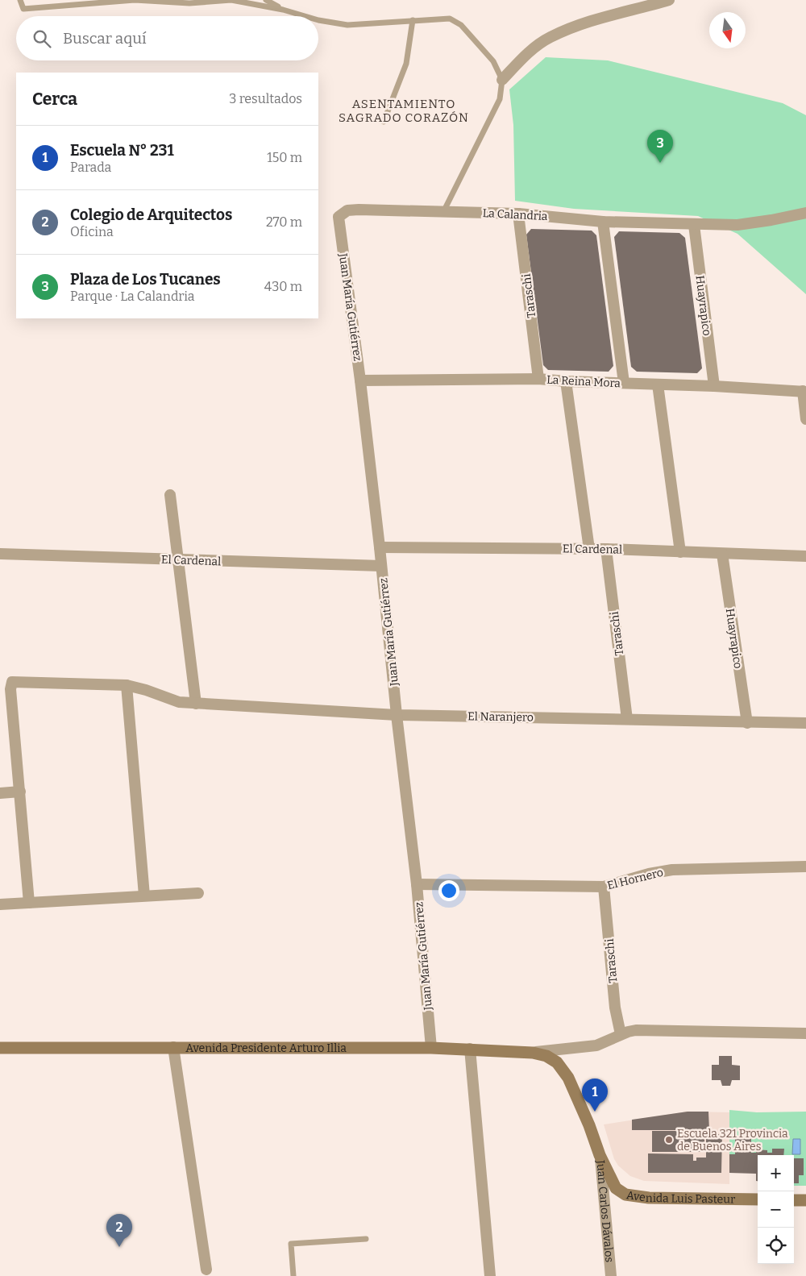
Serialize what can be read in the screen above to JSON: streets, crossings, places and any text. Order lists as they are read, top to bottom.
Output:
{
  "streets": {
    "street": [
      "La Calandria",
      "Taraschi",
      "Huayrapico",
      "Juan María Gutiérrez",
      "La Reina Mora",
      "El Cardenal",
      "El Naranjero",
      "El Hornero",
      "Avenida Presidente Arturo Illia",
      "Avenida Luis Pasteur",
      "Juan Carlos Dávalos"
    ]
  },
  "crossings": [
    ["La Calandria", "Taraschi"],
    ["La Calandria", "Huayrapico"],
    ["La Calandria", "Juan María Gutiérrez"],
    ["Taraschi", "La Reina Mora"],
    ["Taraschi", "El Cardenal"],
    ["Taraschi", "El Naranjero"],
    ["Taraschi", "El Hornero"],
    ["Huayrapico", "La Reina Mora"],
    ["Huayrapico", "El Cardenal"],
    ["Huayrapico", "El Naranjero"],
    ["Juan María Gutiérrez", "La Reina Mora"],
    ["Juan María Gutiérrez", "El Cardenal"],
    ["Juan María Gutiérrez", "El Naranjero"],
    ["Juan María Gutiérrez", "El Hornero"],
    ["Juan María Gutiérrez", "Avenida Presidente Arturo Illia"],
    ["Avenida Presidente Arturo Illia", "Juan Carlos Dávalos"],
    ["Avenida Luis Pasteur", "Juan Carlos Dávalos"]
  ],
  "districts": ["ASENTAMIENTO SAGRADO CORAZÓN"],
  "places": ["Escuela 321 Provincia de Buenos Aires"],
  "north": "bottom",
  "page": {
    "search": "Buscar aquí",
    "heading": ["Cerca", "3 resultados"],
    "list": [
      {
        "mark": "1",
        "name": "Escuela N° 231",
        "note": "Parada",
        "value": "150 m"
      },
      {
        "mark": "2",
        "name": "Colegio de Arquitectos",
        "note": "Oficina",
        "value": "270 m"
      },
      {
        "mark": "3",
        "name": "Plaza de Los Tucanes",
        "note": "Parque · La Calandria",
        "value": "430 m"
      }
    ],
    "pins": ["3", "1", "2"],
    "map_buttons": ["+", "−"]
  }
}
